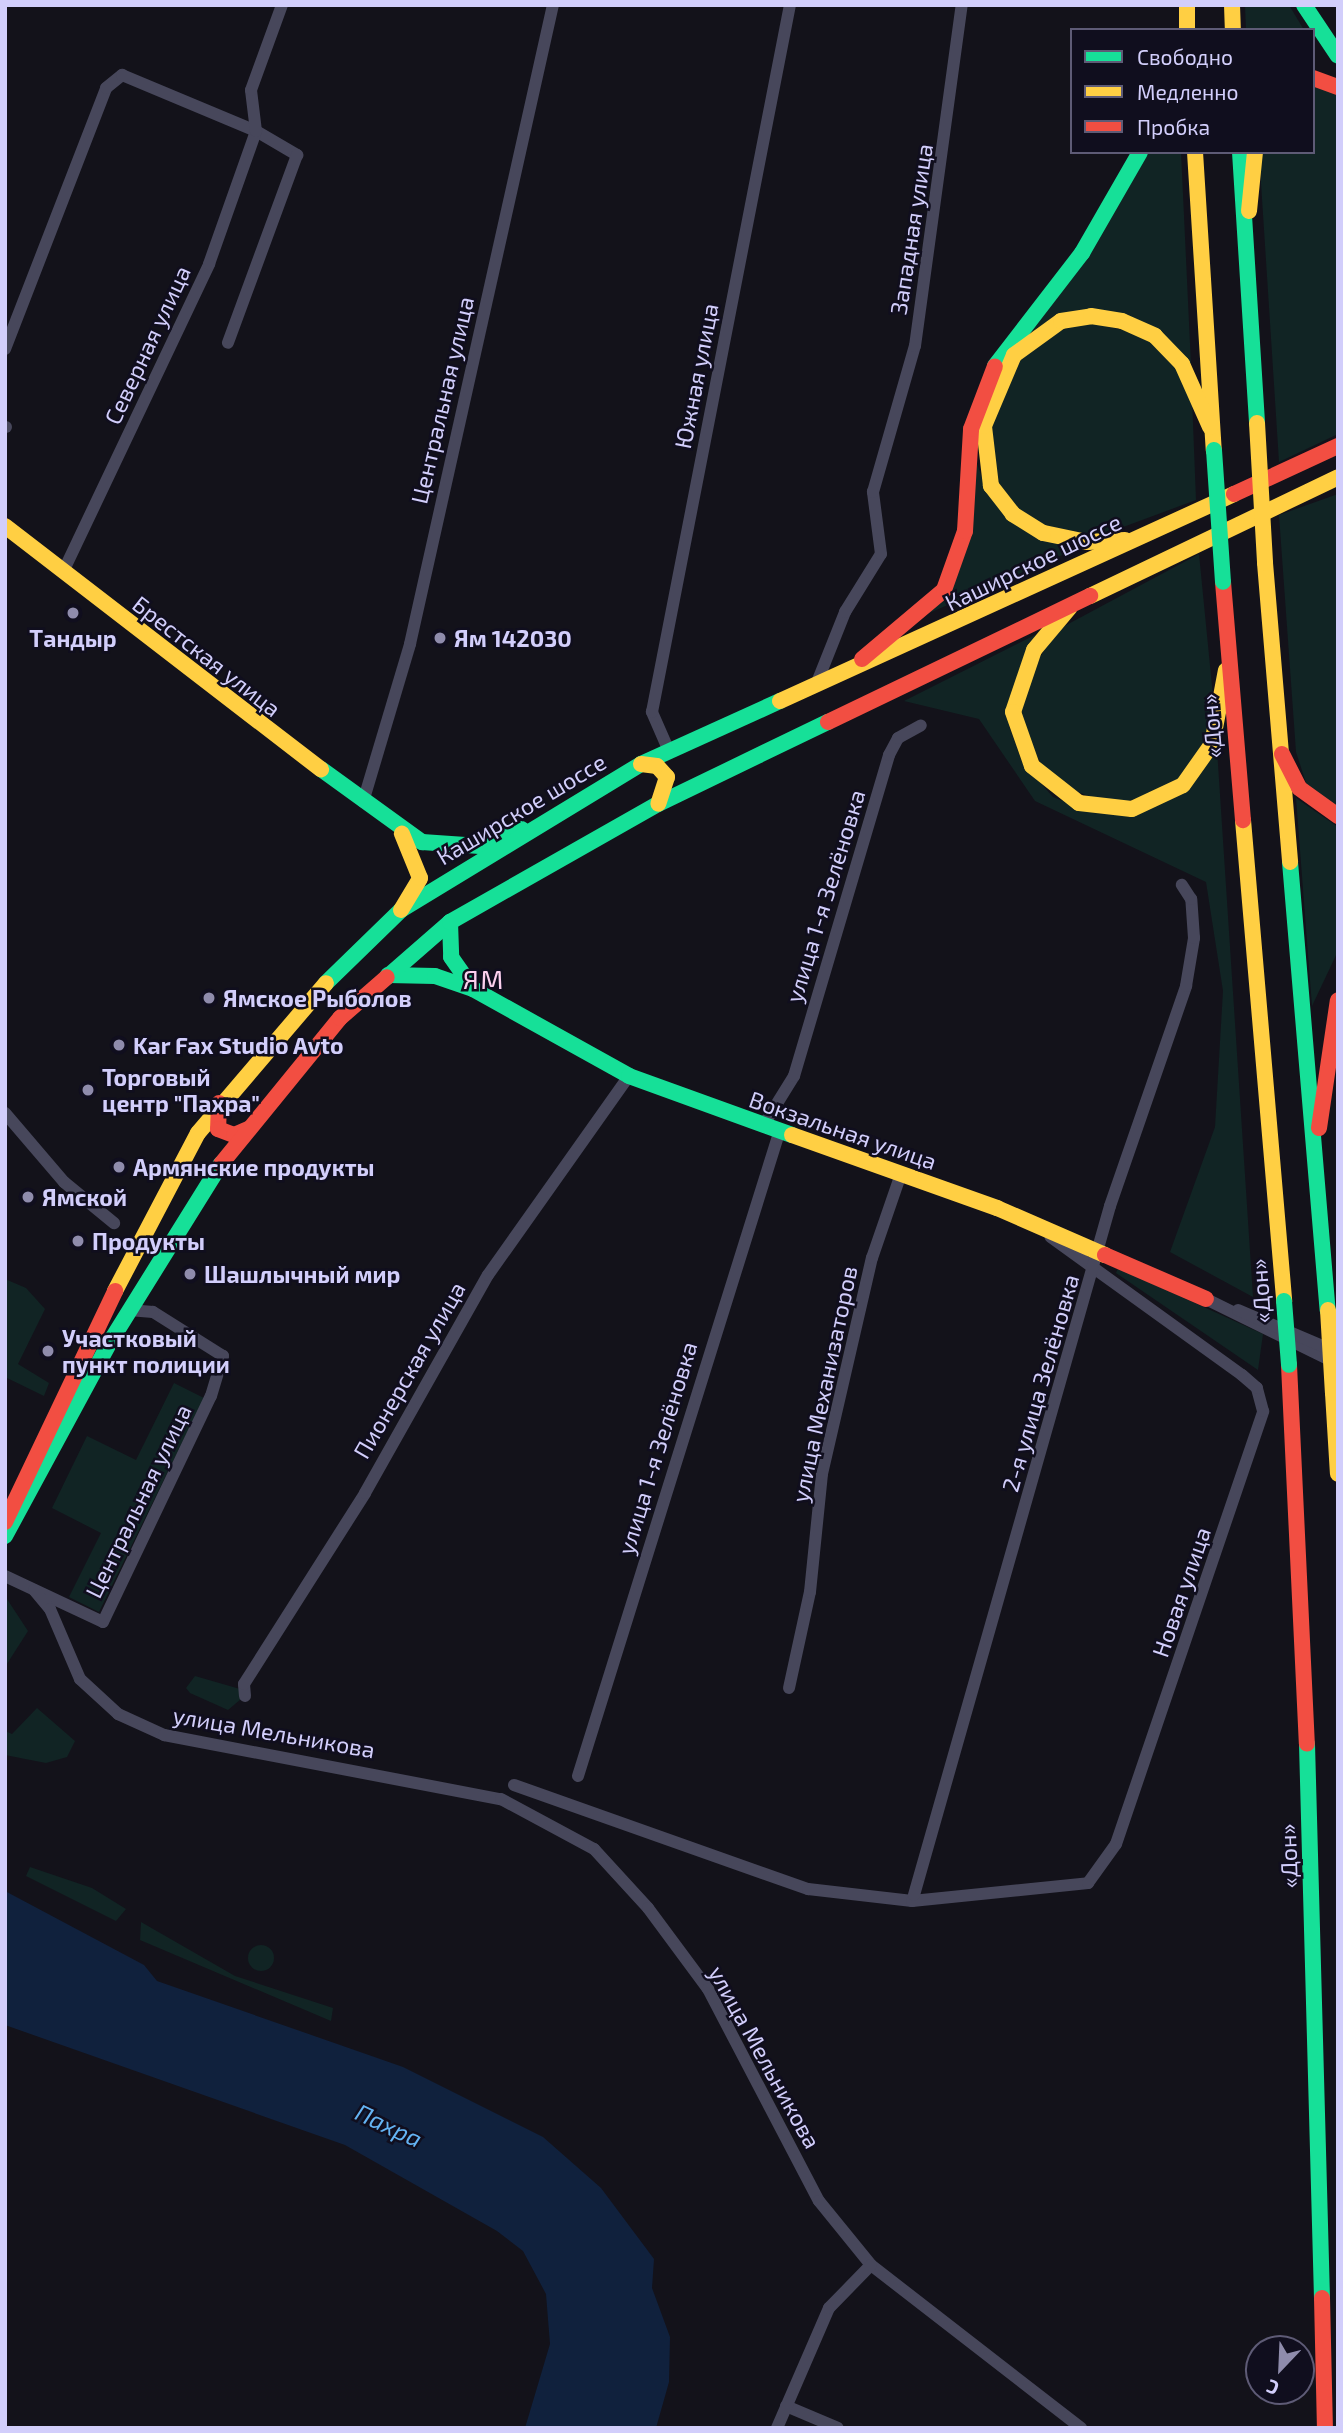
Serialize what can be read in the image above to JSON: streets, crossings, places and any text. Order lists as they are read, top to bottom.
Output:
{
  "streets": {
    "main road": [
      "Каширское шоссе",
      "Брестская улица",
      "«Дон»",
      "Вокзальная улица"
    ],
    "street": [
      "Западная улица",
      "Северная улица",
      "Южная улица",
      "Центральная улица",
      "улица 1-я Зелёновка",
      "Пионерская улица",
      "2-я улица Зелёновка",
      "улица Механизаторов",
      "Новая улица",
      "улица Мельникова"
    ]
  },
  "crossings": [
    ["Западная улица", "Каширское шоссе"],
    ["Северная улица", "Брестская улица"],
    ["Южная улица", "Каширское шоссе"],
    ["Центральная улица", "Брестская улица"],
    ["Центральная улица", "улица Мельникова"],
    ["Каширское шоссе", "Брестская улица"],
    ["улица 1-я Зелёновка", "Вокзальная улица"],
    ["Вокзальная улица", "Пионерская улица"],
    ["Вокзальная улица", "2-я улица Зелёновка"],
    ["Вокзальная улица", "улица Механизаторов"],
    ["Вокзальная улица", "Новая улица"],
    ["2-я улица Зелёновка", "Новая улица"]
  ],
  "districts": ["ЯМ"],
  "water": ["Пахра"],
  "places": [
    "Тандыр",
    "Ям 142030",
    "Ямское Рыболов",
    "Kar Fax Studio Avto",
    "Торговый центр \"Пахра\"",
    "Армянские продукты",
    "Ямской",
    "Продукты",
    "Шашлычный мир",
    "Участковый пункт полиции"
  ],
  "legend": ["Свободно", "Медленно", "Пробка"],
  "north": "bottom left"
}
